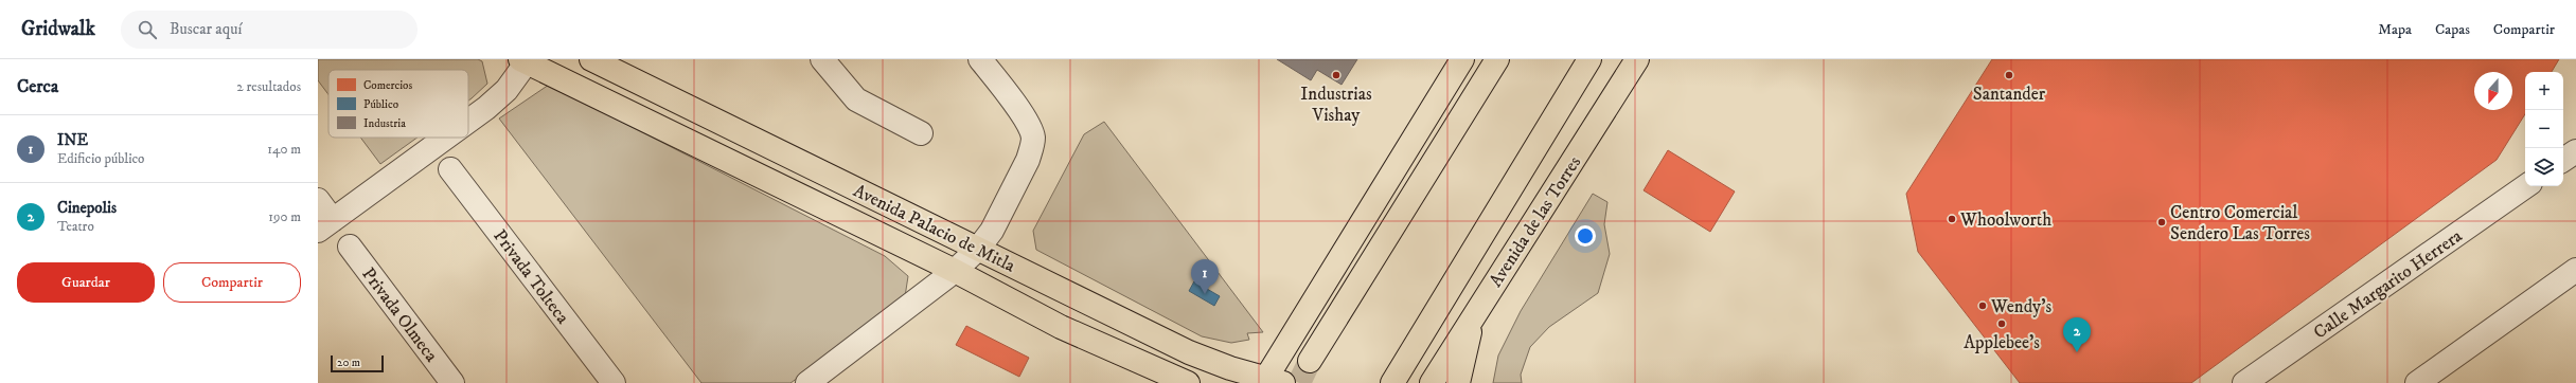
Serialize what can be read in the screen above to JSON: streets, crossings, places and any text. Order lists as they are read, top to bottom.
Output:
{
  "streets": {
    "main road": ["Avenida de las Torres", "Avenida Palacio de Mitla"],
    "street": ["Privada Tolteca", "Calle Margarito Herrera", "Privada Olmeca"]
  },
  "places": [
    "Industrias Vishay",
    "Santander",
    "Whoolworth",
    "Centro Comercial Sendero Las Torres",
    "Wendy's",
    "Applebee's"
  ],
  "legend": ["Comercios", "Público", "Industria"],
  "scale_bar": "20 m",
  "north": "bottom",
  "page": {
    "header": "Gridwalk",
    "search": "Buscar aquí",
    "nav": ["Mapa", "Capas", "Compartir"],
    "heading": ["Cerca", "2 resultados"],
    "map_buttons": ["+", "−"],
    "list": [
      {
        "mark": "1",
        "name": "INE",
        "note": "Edificio público",
        "value": "140 m"
      },
      {
        "mark": "2",
        "name": "Cinepolis",
        "note": "Teatro",
        "value": "190 m"
      }
    ],
    "buttons": ["Guardar", "Compartir"],
    "pins": ["1", "2"],
    "scale": "20 m"
  }
}
